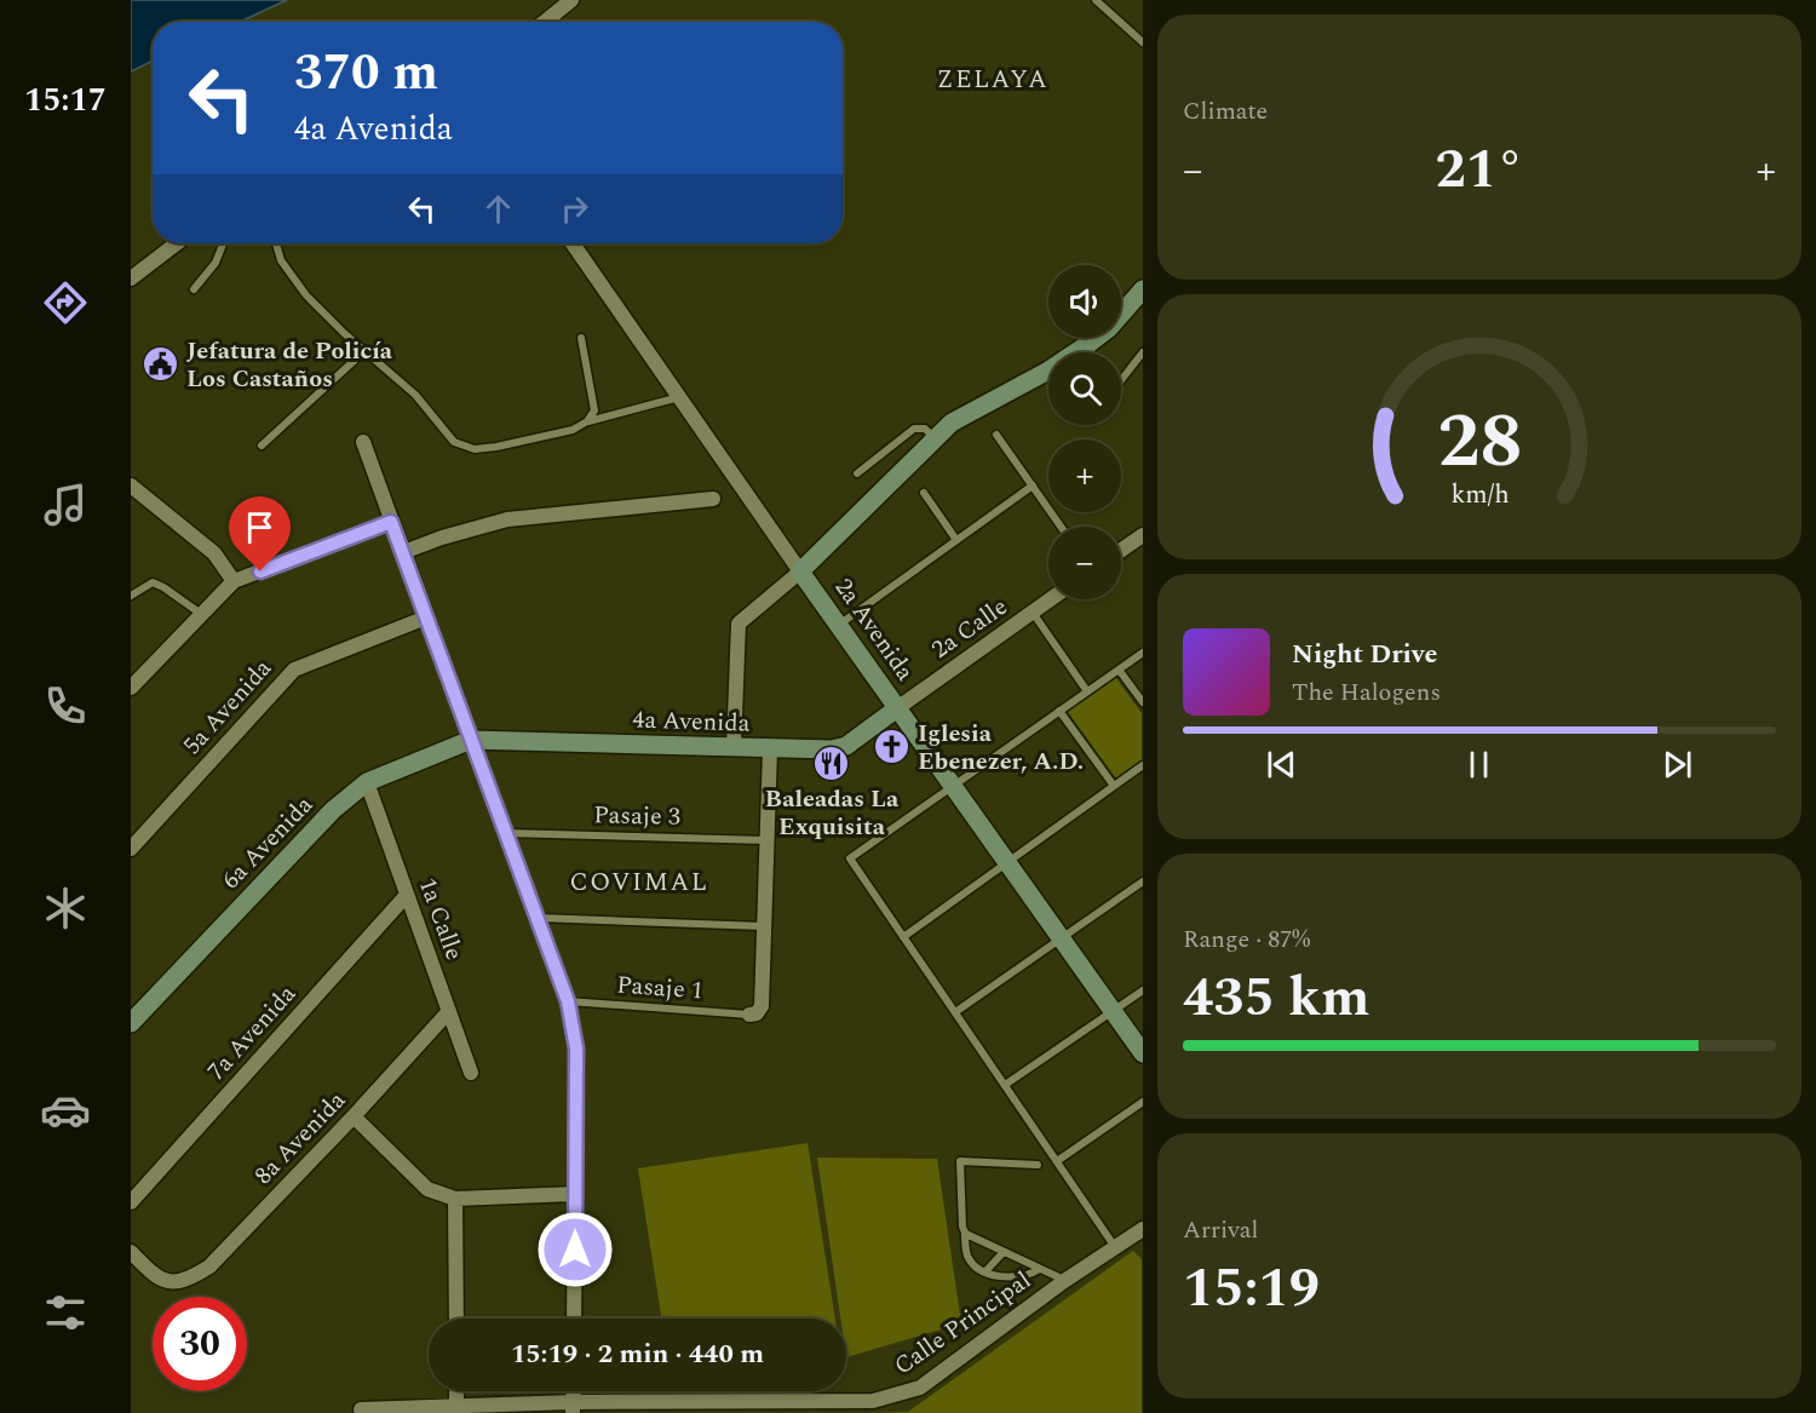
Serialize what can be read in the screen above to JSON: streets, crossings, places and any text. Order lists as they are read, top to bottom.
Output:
{
  "streets": {
    "street": [
      "2a Calle",
      "2a Avenida",
      "5a Avenida",
      "4a Avenida",
      "6a Avenida",
      "1a Calle",
      "7a Avenida",
      "8a Avenida",
      "Calle Principal"
    ],
    "lane": ["Pasaje 3", "Pasaje 1"]
  },
  "crossings": [
    ["2a Calle", "2a Avenida"],
    ["2a Calle", "4a Avenida"],
    ["2a Avenida", "4a Avenida"],
    ["4a Avenida", "6a Avenida"],
    ["6a Avenida", "1a Calle"],
    ["1a Calle", "7a Avenida"],
    ["1a Calle", "8a Avenida"]
  ],
  "districts": ["ZELAYA", "COVIMAL"],
  "places": {
    "public building": ["Jefatura de Policía Los Castaños"],
    "church": ["Iglesia Ebenezer, A.D."],
    "restaurant": ["Baleadas La Exquisita"]
  },
  "page": {
    "tabs": "15:17",
    "tile": [
      "Climate",
      ["Range · 87%", "435 km"],
      ["Arrival", "15:19"]
    ],
    "turn": ["370 m", "4a Avenida"],
    "heat": ["−", "21°", "+"],
    "map_buttons": ["+", "−"],
    "song": ["Night Drive", "The Halogens"],
    "limit": "30",
    "trip": "15:19 · 2 min · 440 m",
    "gauge": ["28", "km/h"]
  }
}
